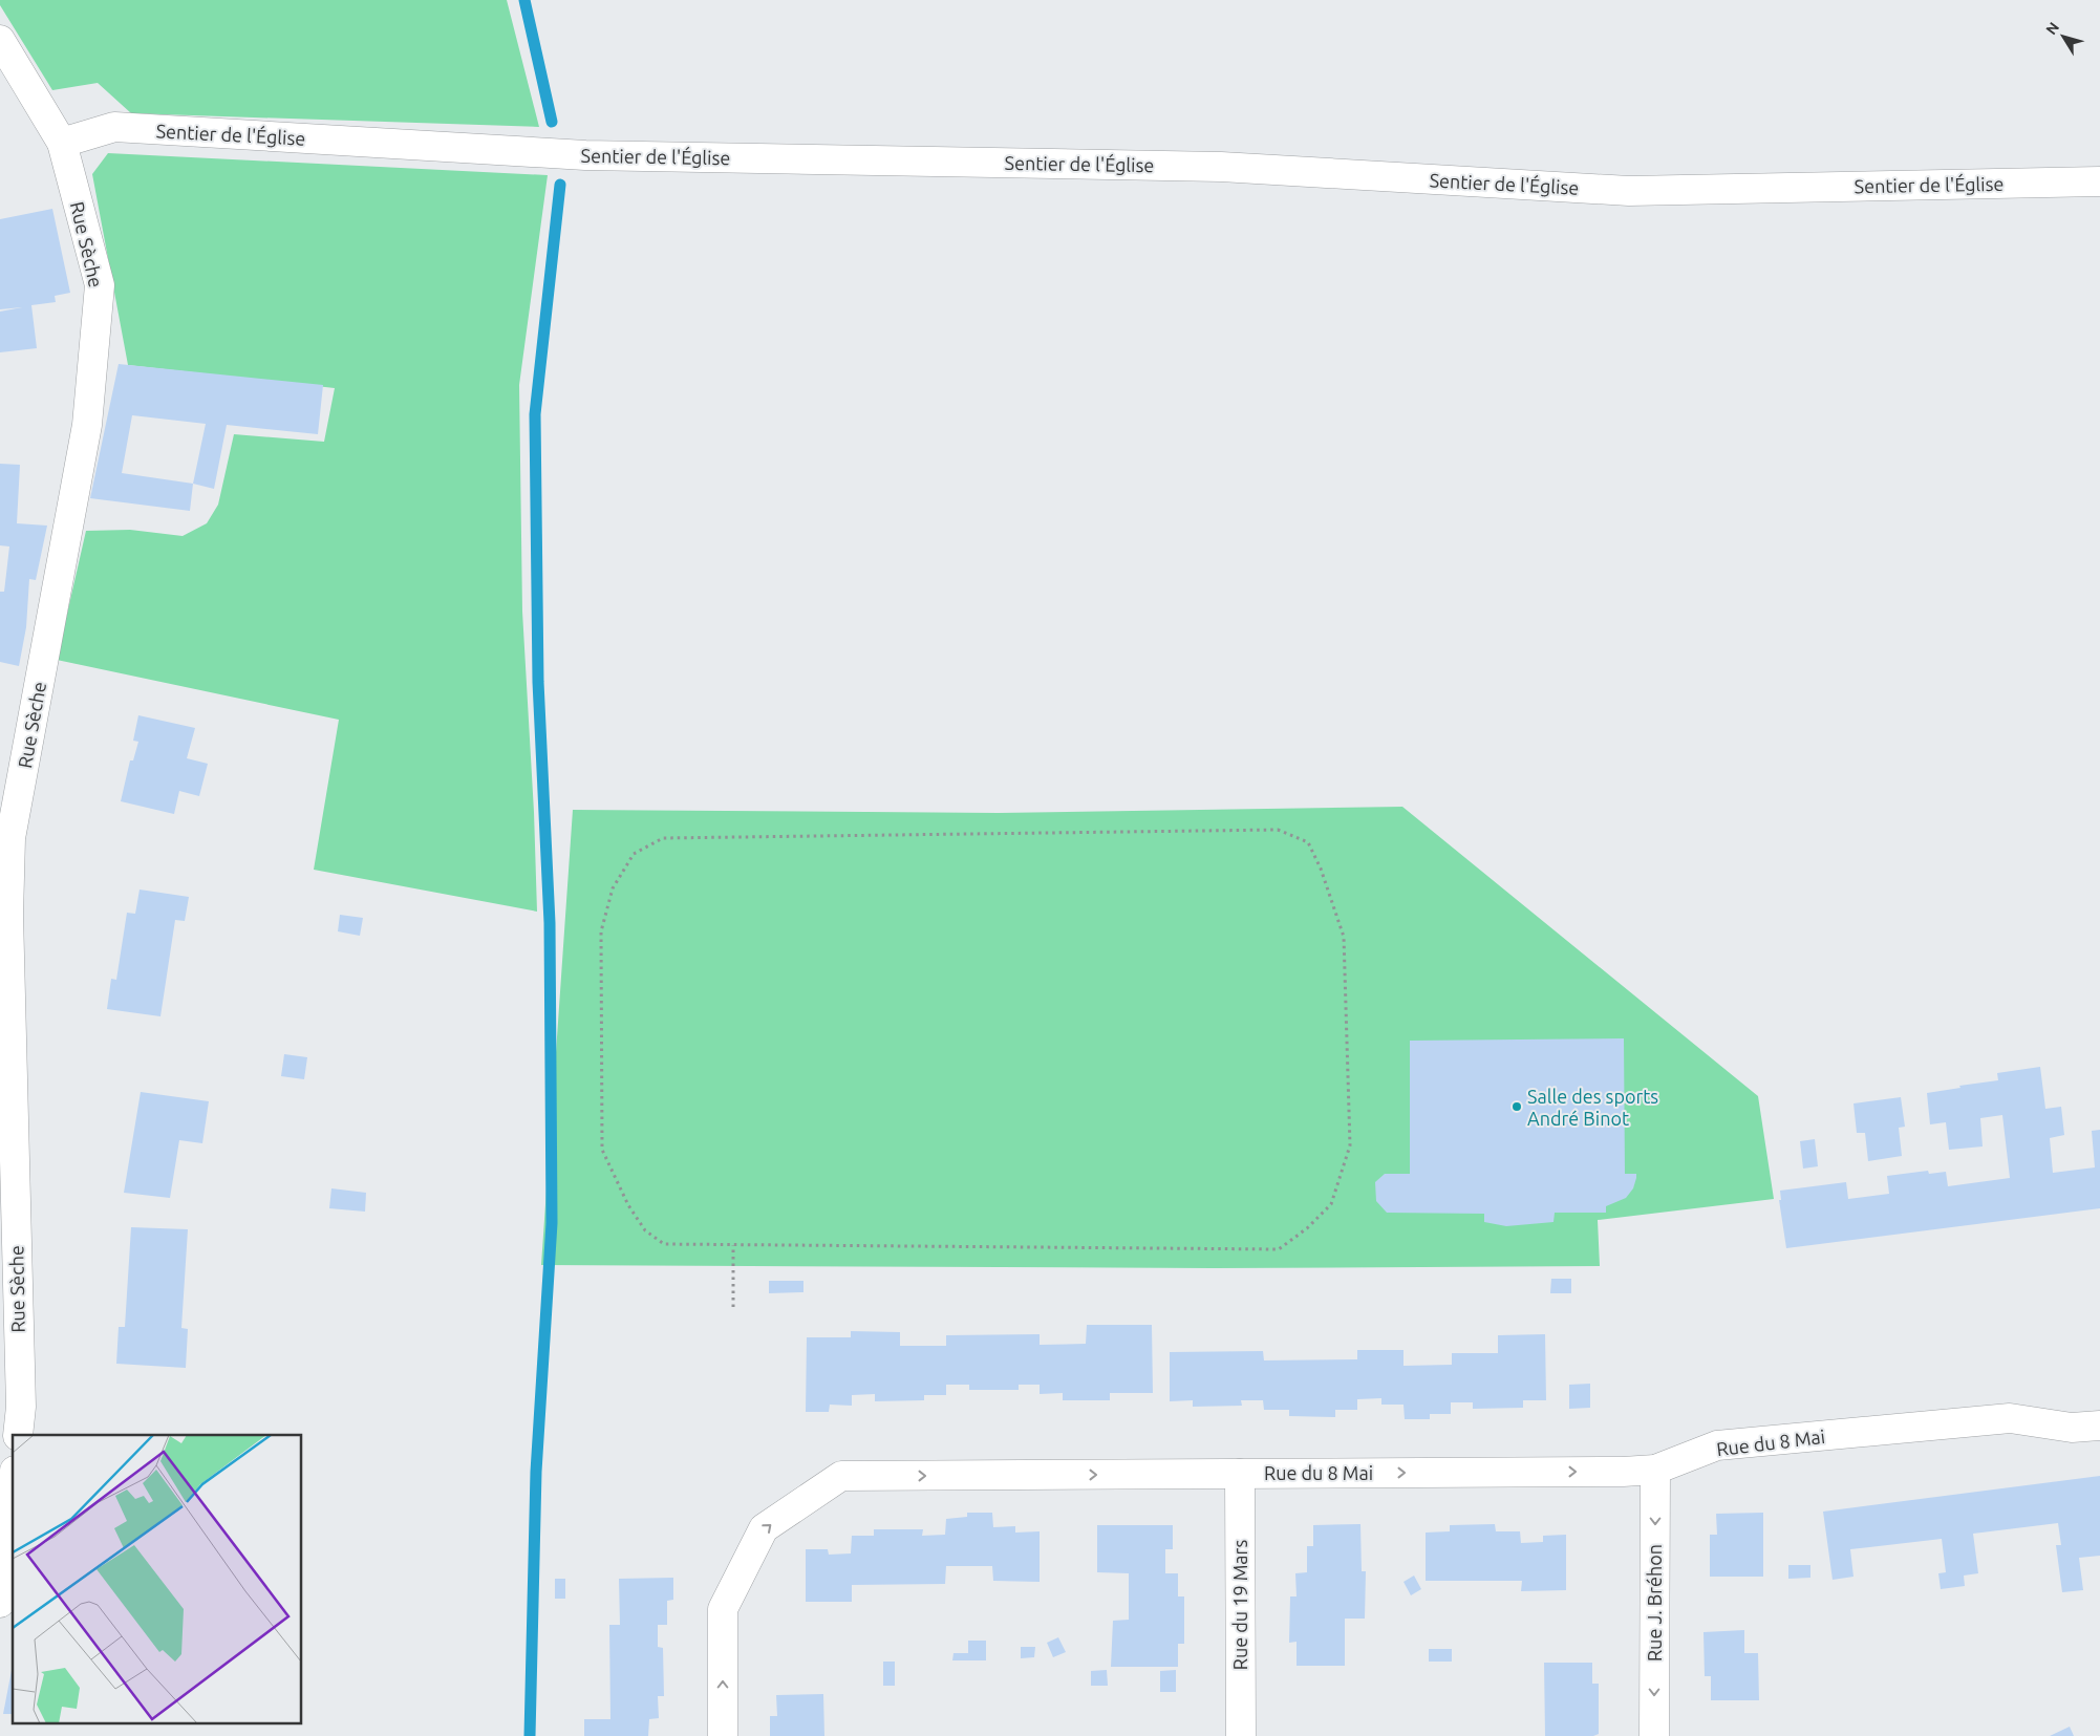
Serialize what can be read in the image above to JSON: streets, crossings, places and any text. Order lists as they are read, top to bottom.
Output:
{
  "streets": {
    "street": [
      "Sentier de l'Église",
      "Rue Sèche",
      "Rue du 8 Mai",
      "Rue J. Bréhon",
      "Rue du 19 Mars"
    ]
  },
  "crossings": [
    ["Sentier de l'Église", "Rue Sèche"],
    ["Rue du 8 Mai", "Rue J. Bréhon"],
    ["Rue du 8 Mai", "Rue du 19 Mars"]
  ],
  "one_way": ["Rue du 8 Mai", "Rue J. Bréhon"],
  "places": ["Salle des sports André Binot"],
  "north": "top left"
}
